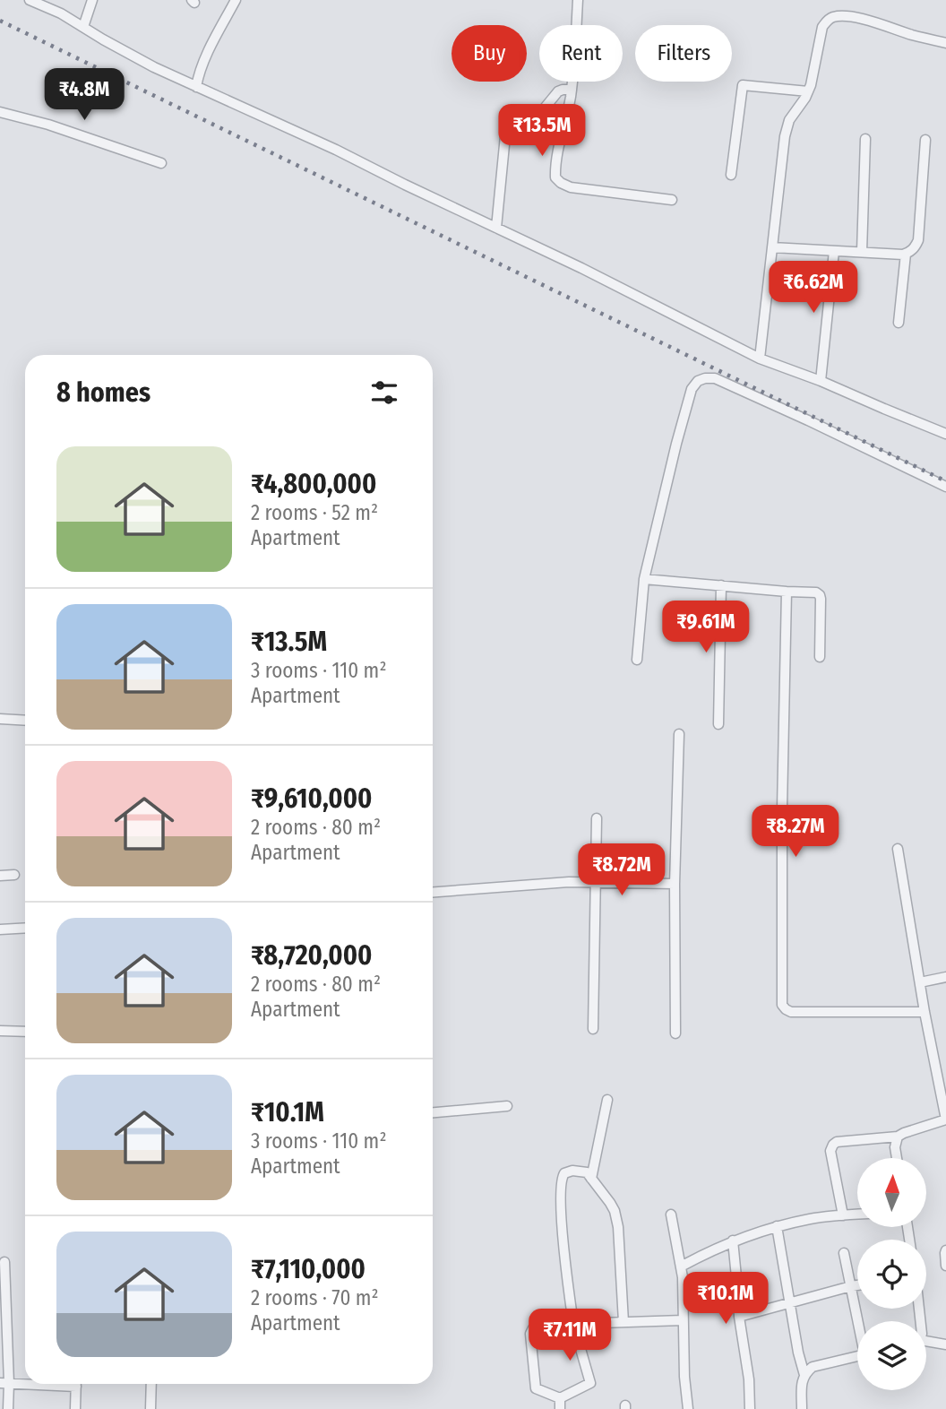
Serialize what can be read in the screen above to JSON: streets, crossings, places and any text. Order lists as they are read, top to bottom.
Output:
{
  "north": "top",
  "page": {
    "chip": ["Buy", "Rent", "Filters"],
    "price": [
      "₹4.8M",
      "₹13.5M",
      "₹6.62M",
      "₹9.61M",
      "₹8.27M",
      "₹8.72M",
      "₹10.1M",
      "₹7.11M"
    ],
    "heading": "8 homes",
    "list": [
      {
        "name": "₹4,800,000",
        "note": "2 rooms · 52 m² · Apartment"
      },
      {
        "name": "₹13.5M",
        "note": "3 rooms · 110 m² · Apartment"
      },
      {
        "name": "₹9,610,000",
        "note": "2 rooms · 80 m² · Apartment"
      },
      {
        "name": "₹8,720,000",
        "note": "2 rooms · 80 m² · Apartment"
      },
      {
        "name": "₹10.1M",
        "note": "3 rooms · 110 m² · Apartment"
      },
      {
        "name": "₹7,110,000",
        "note": "2 rooms · 70 m² · Apartment"
      }
    ]
  }
}
